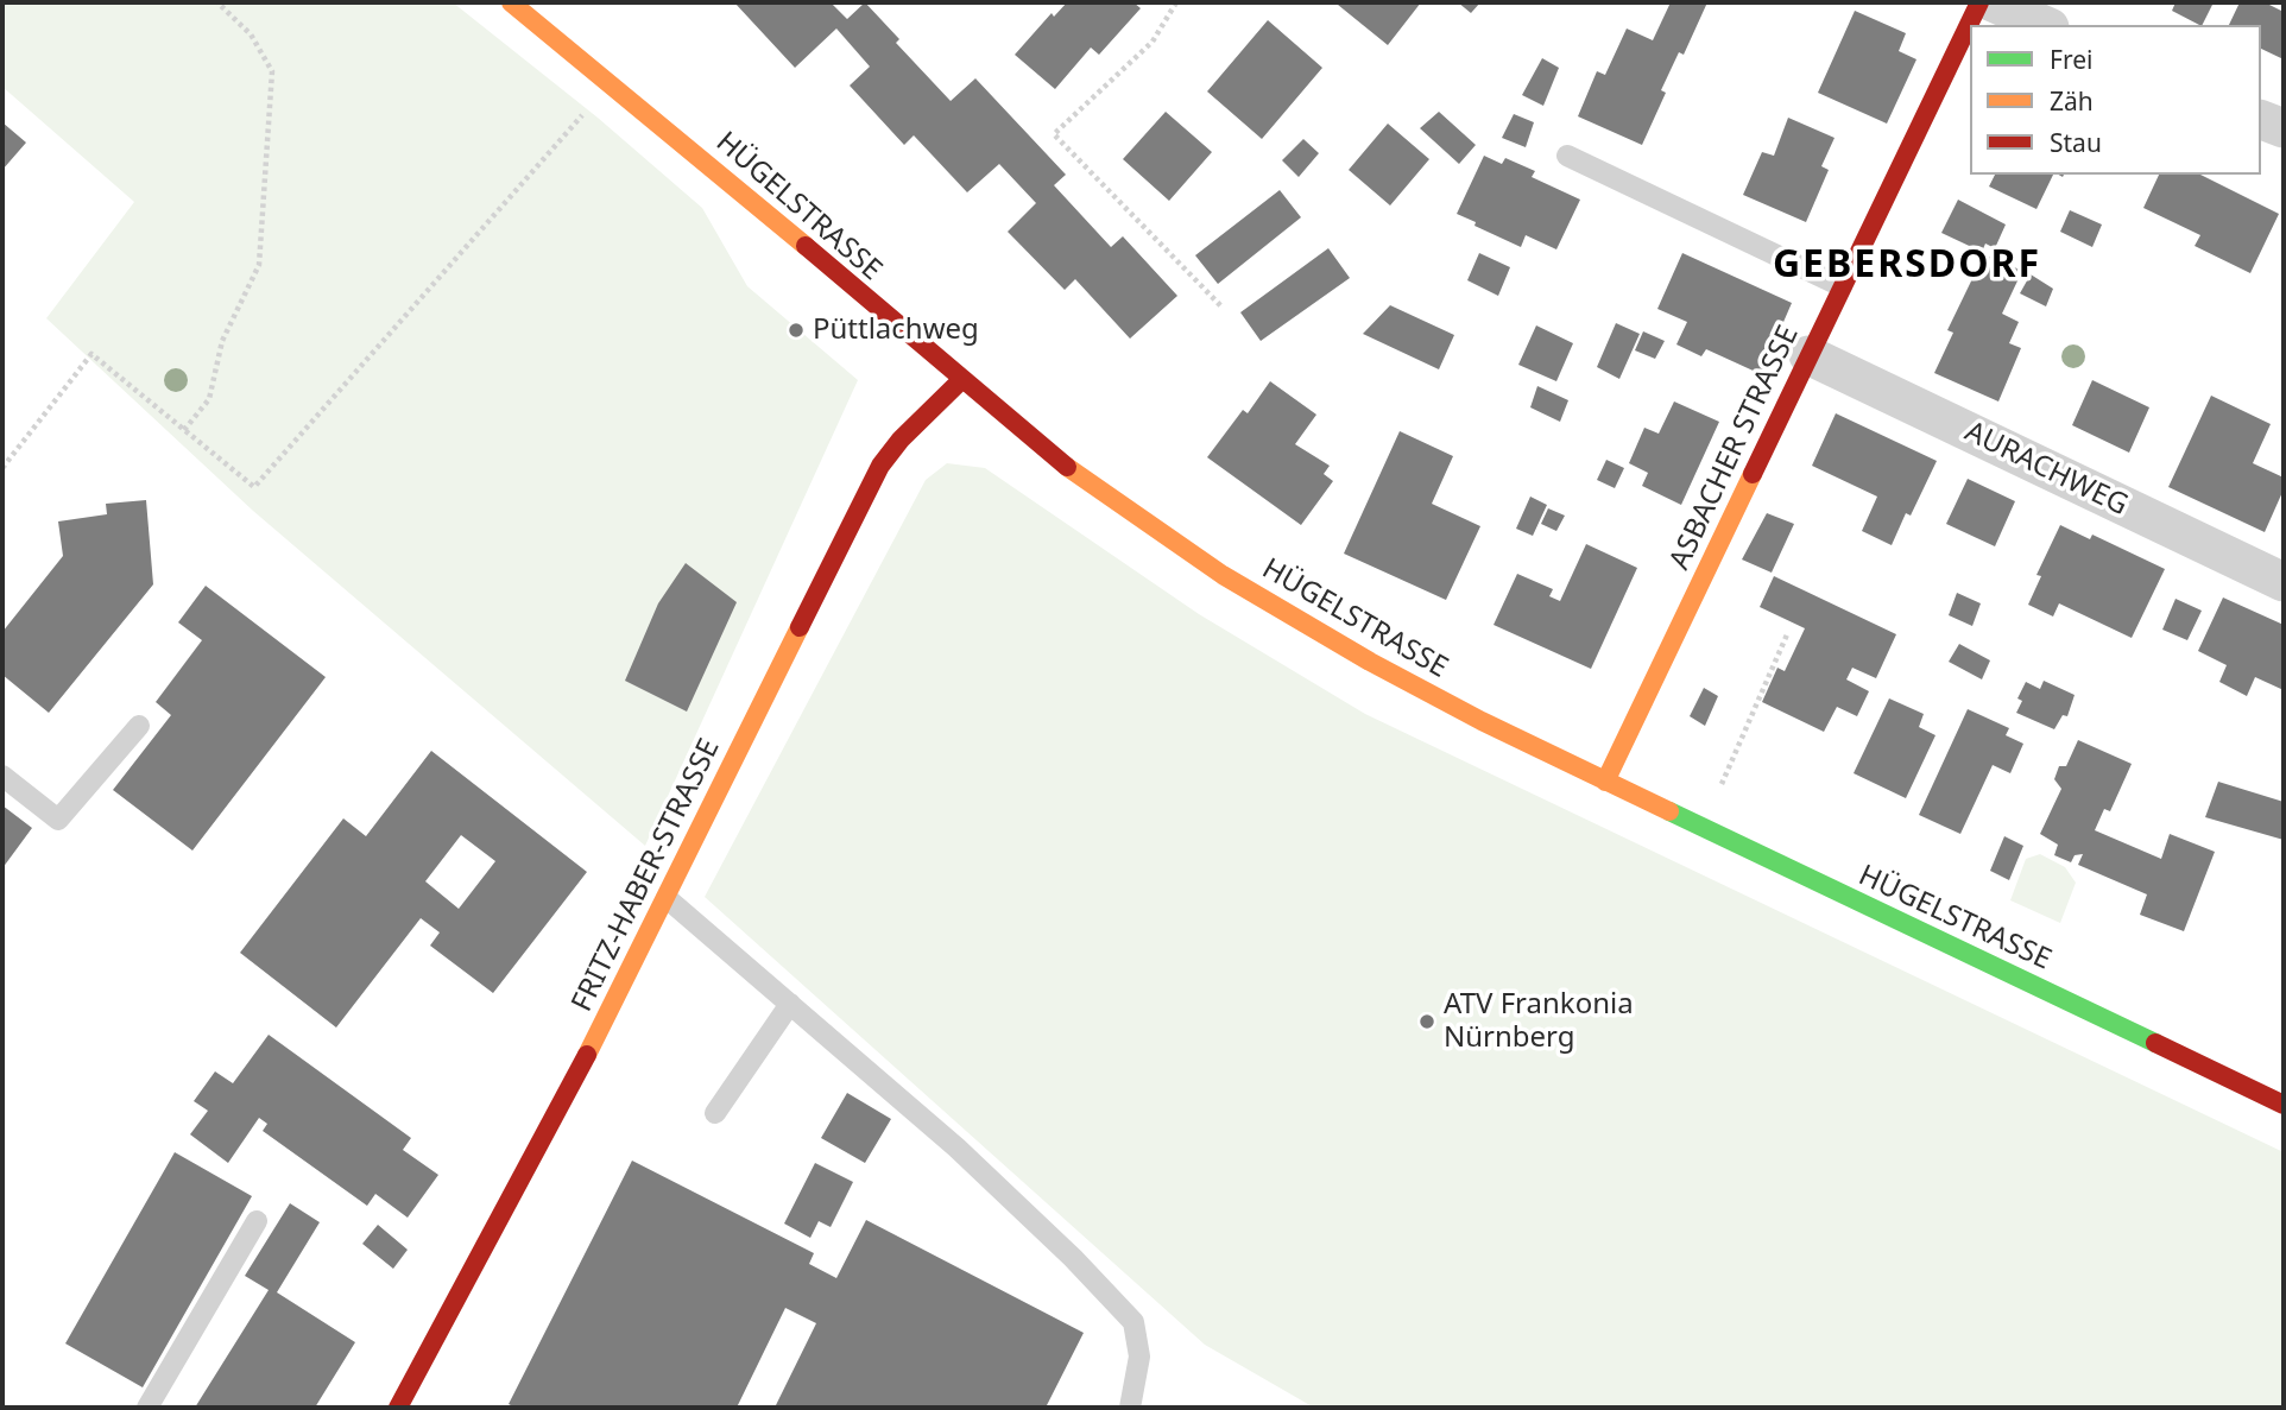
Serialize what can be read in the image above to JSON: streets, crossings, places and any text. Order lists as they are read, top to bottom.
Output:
{
  "streets": {
    "street": [
      "HÜGELSTRASSE",
      "ASBACHER STRASSE",
      "AURACHWEG",
      "FRITZ-HABER-STRASSE"
    ]
  },
  "crossings": [
    ["HÜGELSTRASSE", "ASBACHER STRASSE"],
    ["HÜGELSTRASSE", "FRITZ-HABER-STRASSE"],
    ["ASBACHER STRASSE", "AURACHWEG"]
  ],
  "districts": ["GEBERSDORF"],
  "places": ["Püttlachweg", "ATV Frankonia Nürnberg"],
  "legend": ["Frei", "Zäh", "Stau"]
}
